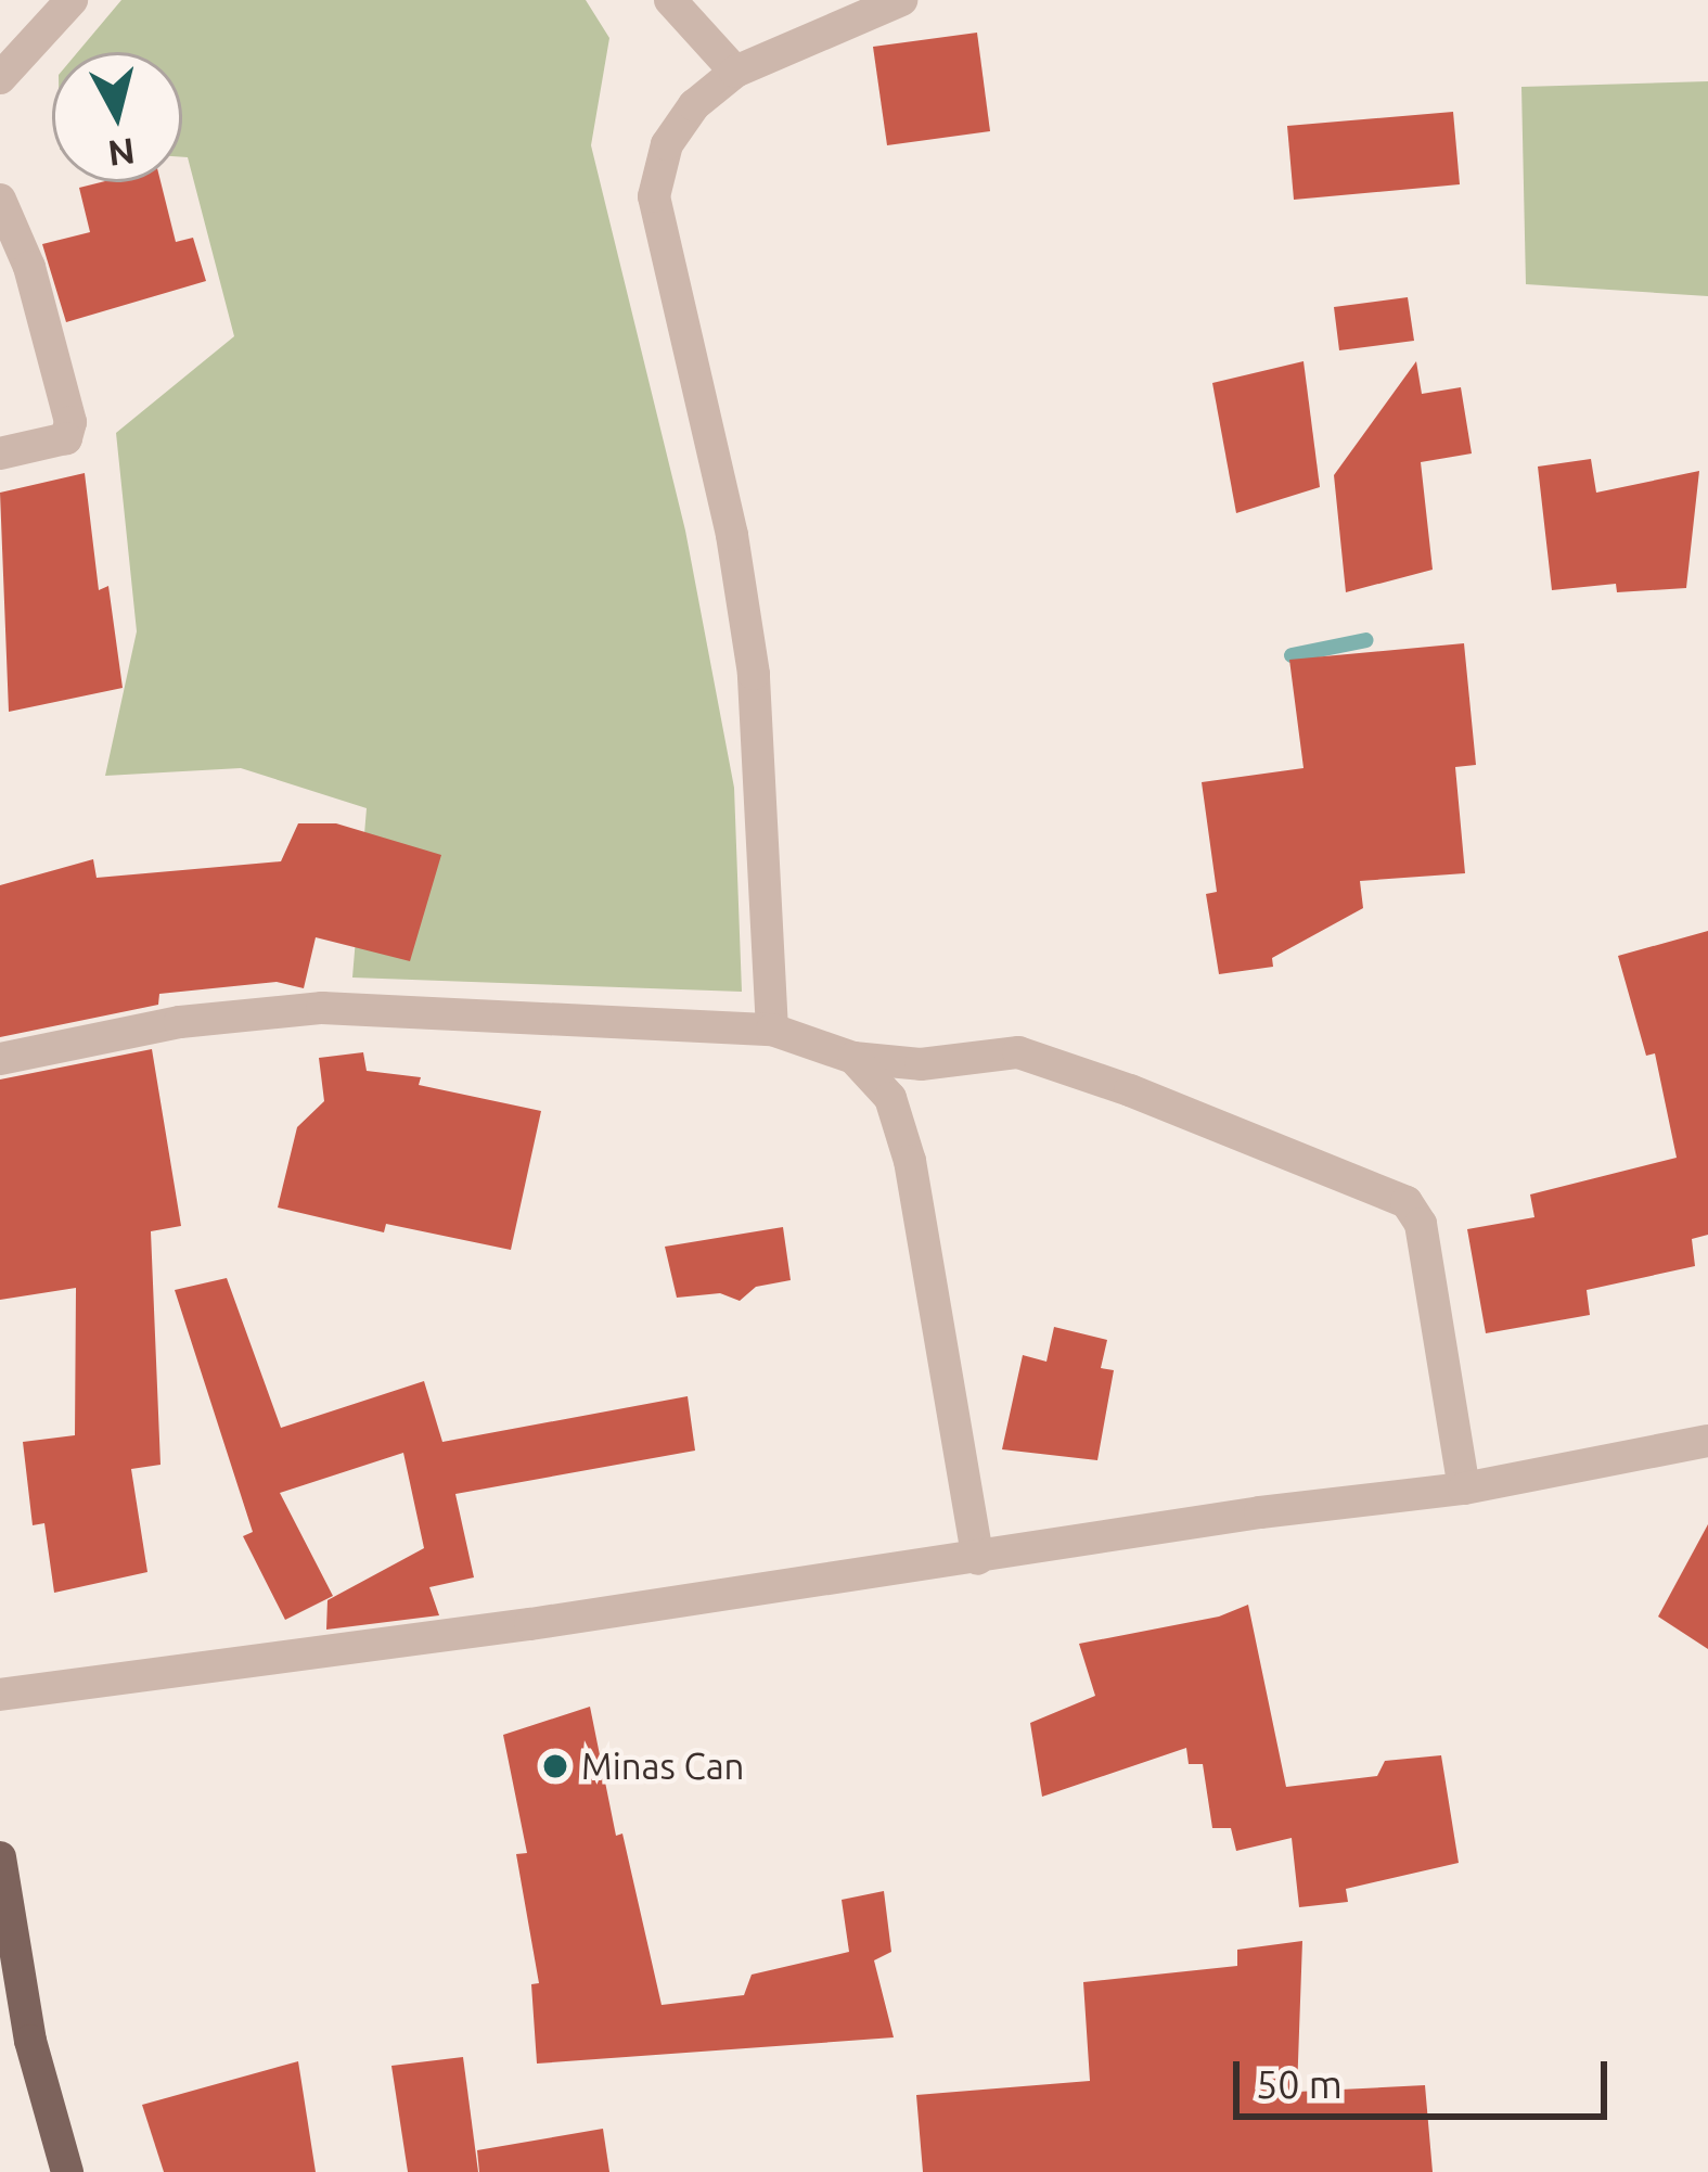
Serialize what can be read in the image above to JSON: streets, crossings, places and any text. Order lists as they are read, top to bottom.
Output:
{
  "places": ["Minas Can"],
  "scale_bar": "50 m",
  "north": "bottom"
}
